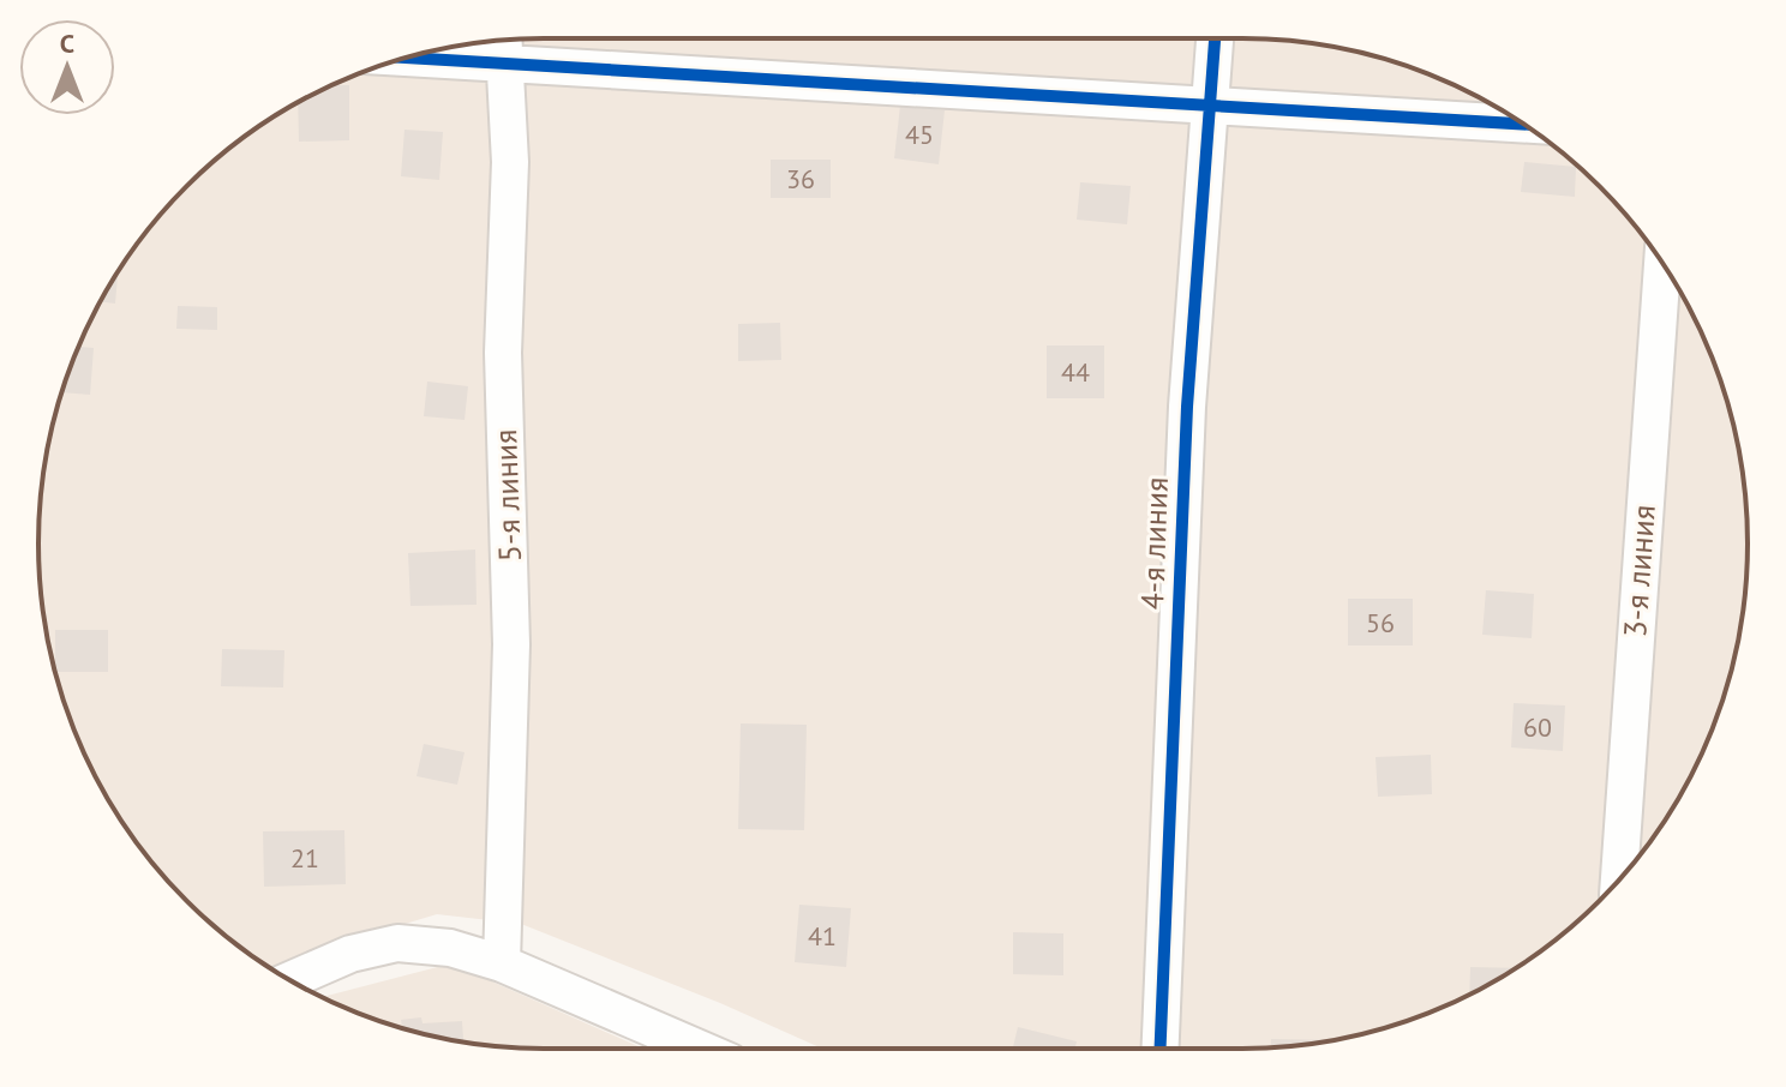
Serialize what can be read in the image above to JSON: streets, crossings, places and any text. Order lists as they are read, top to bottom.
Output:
{
  "streets": {
    "street": ["5-я линия", "4-я линия", "3-я линия"]
  },
  "house_numbers": [
    "45",
    "36",
    "44",
    "56",
    "60",
    "21",
    "41"
  ],
  "north": "top"
}
